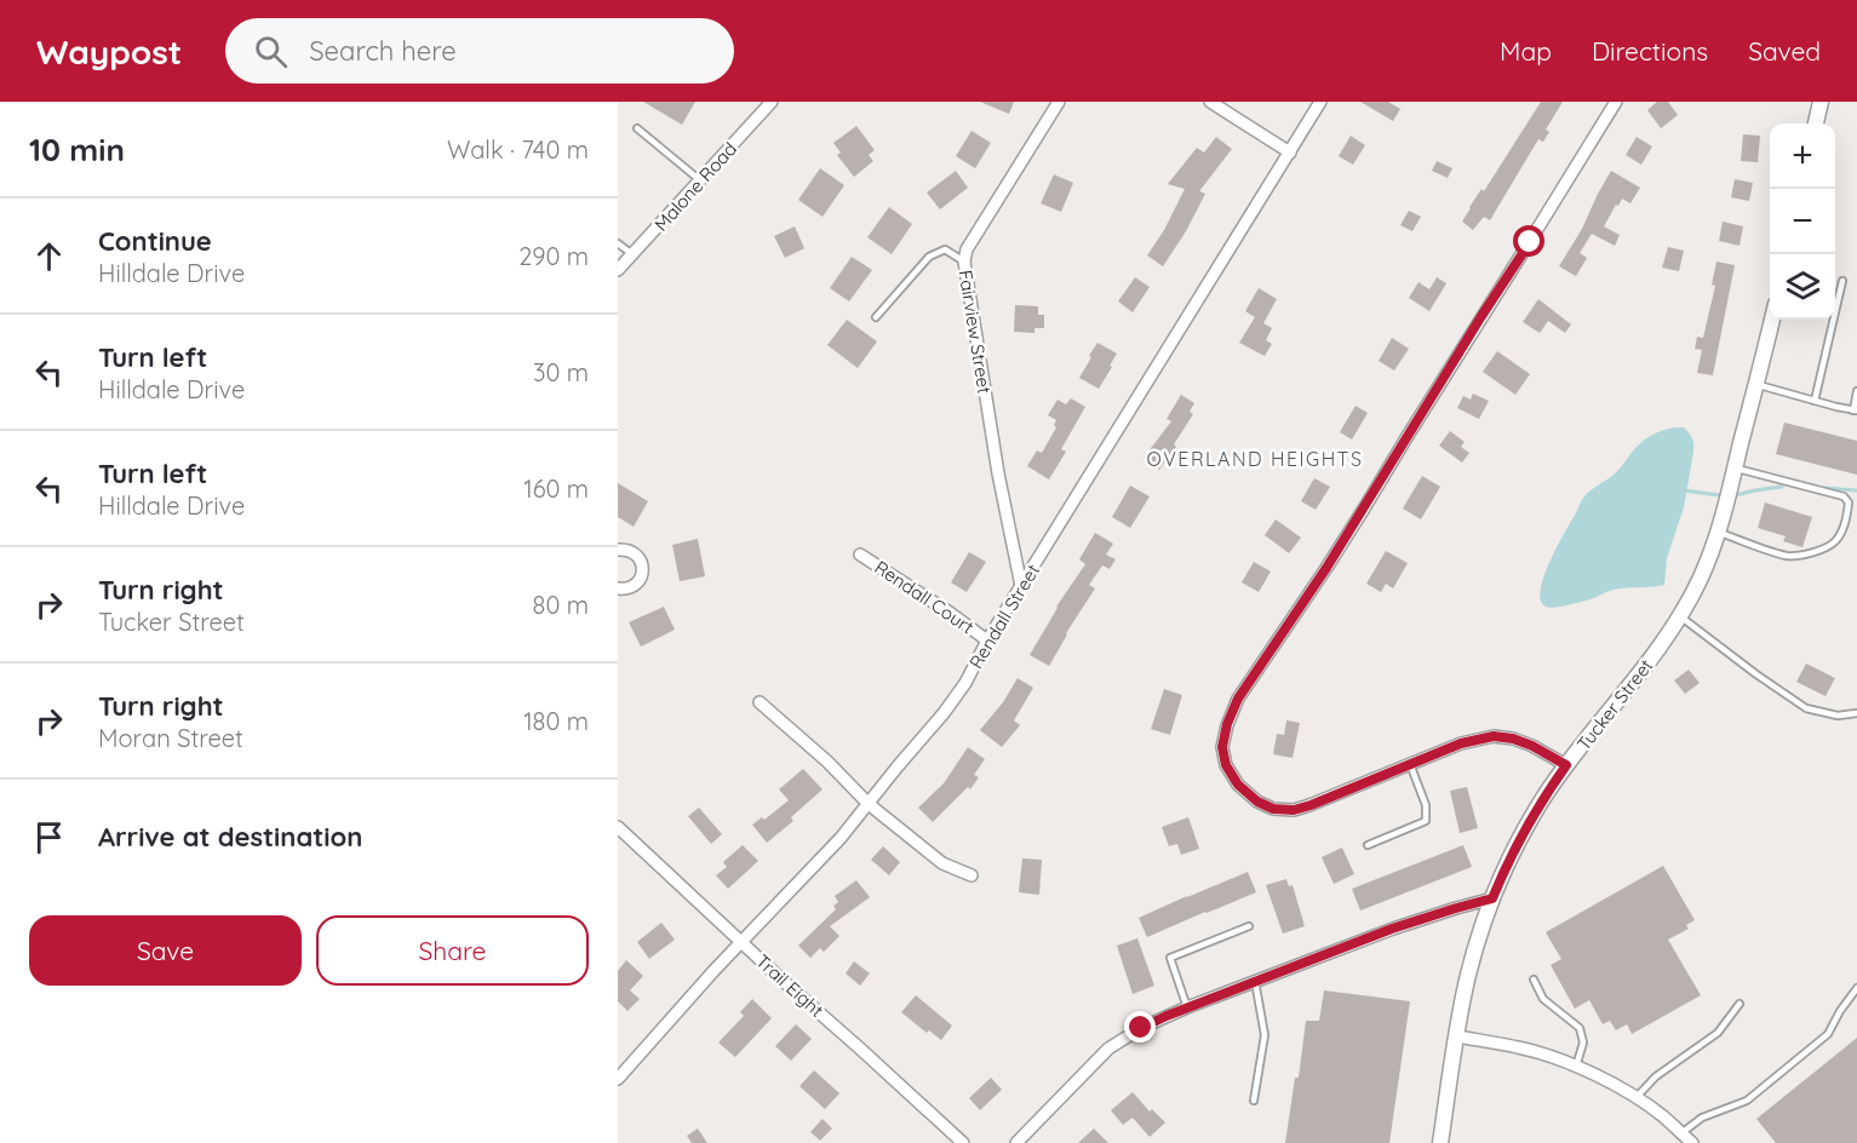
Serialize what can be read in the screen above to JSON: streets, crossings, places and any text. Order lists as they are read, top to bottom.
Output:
{
  "streets": {
    "street": [
      "Malone Road",
      "Fairview Street",
      "Rendall Court",
      "Rendall Street",
      "Tucker Street",
      "Trail Eight"
    ]
  },
  "crossings": [
    ["Fairview Street", "Rendall Street"],
    ["Rendall Court", "Rendall Street"],
    ["Rendall Street", "Trail Eight"]
  ],
  "districts": ["OVERLAND HEIGHTS"],
  "page": {
    "header": "Waypost",
    "search": "Search here",
    "nav": ["Map", "Directions", "Saved"],
    "heading": ["10 min", "Walk · 740 m"],
    "map_buttons": ["+", "−"],
    "list": [
      ["Continue", "Hilldale Drive", "290 m"],
      ["Turn left", "Hilldale Drive", "30 m"],
      ["Turn left", "Hilldale Drive", "160 m"],
      ["Turn right", "Tucker Street", "80 m"],
      ["Turn right", "Moran Street", "180 m"],
      "Arrive at destination"
    ],
    "buttons": ["Save", "Share"]
  }
}
